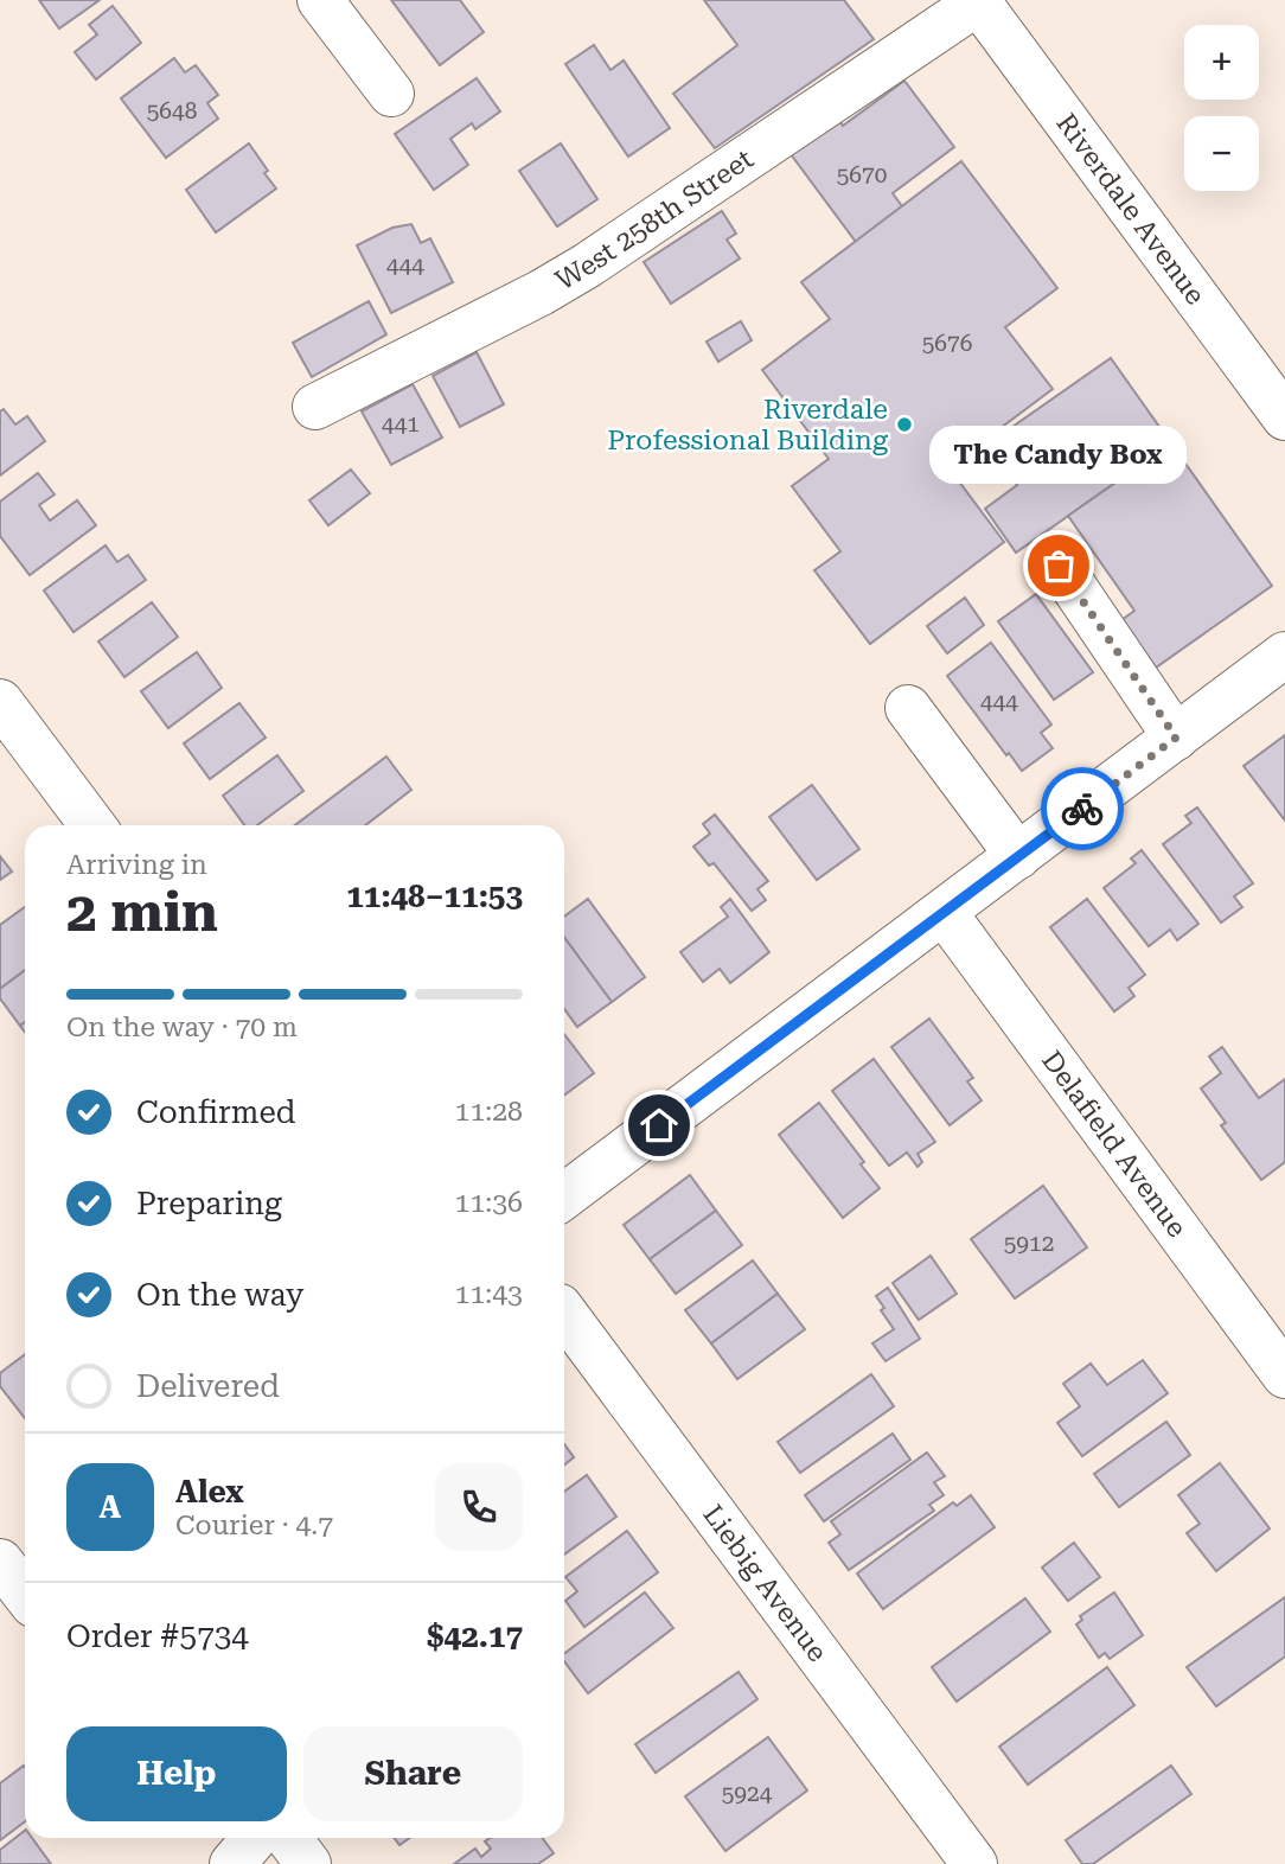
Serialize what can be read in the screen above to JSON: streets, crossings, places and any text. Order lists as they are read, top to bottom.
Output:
{
  "streets": {
    "street": [
      "Riverdale Avenue",
      "West 258th Street",
      "Delafield Avenue",
      "Liebig Avenue"
    ]
  },
  "crossings": [
    ["Riverdale Avenue", "West 258th Street"]
  ],
  "places": ["Riverdale Professional Building", "The Candy Box"],
  "house_numbers": [
    "5648",
    "5670",
    "444",
    "5676",
    "441",
    "444",
    "5912",
    "5924"
  ],
  "page": {
    "map_buttons": ["+", "−"],
    "bubble": "The Candy Box",
    "heading": ["2 min", "Arriving in", "11:48–11:53"],
    "panel": [
      "Alex",
      "Courier · 4.7",
      "Order #5734",
      "$42.17"
    ],
    "bar": "On the way · 70 m",
    "list": [
      ["Confirmed", "11:28"],
      ["Preparing", "11:36"],
      ["On the way", "11:43"],
      "Delivered"
    ],
    "round": "A",
    "buttons": ["Help", "Share"]
  }
}
